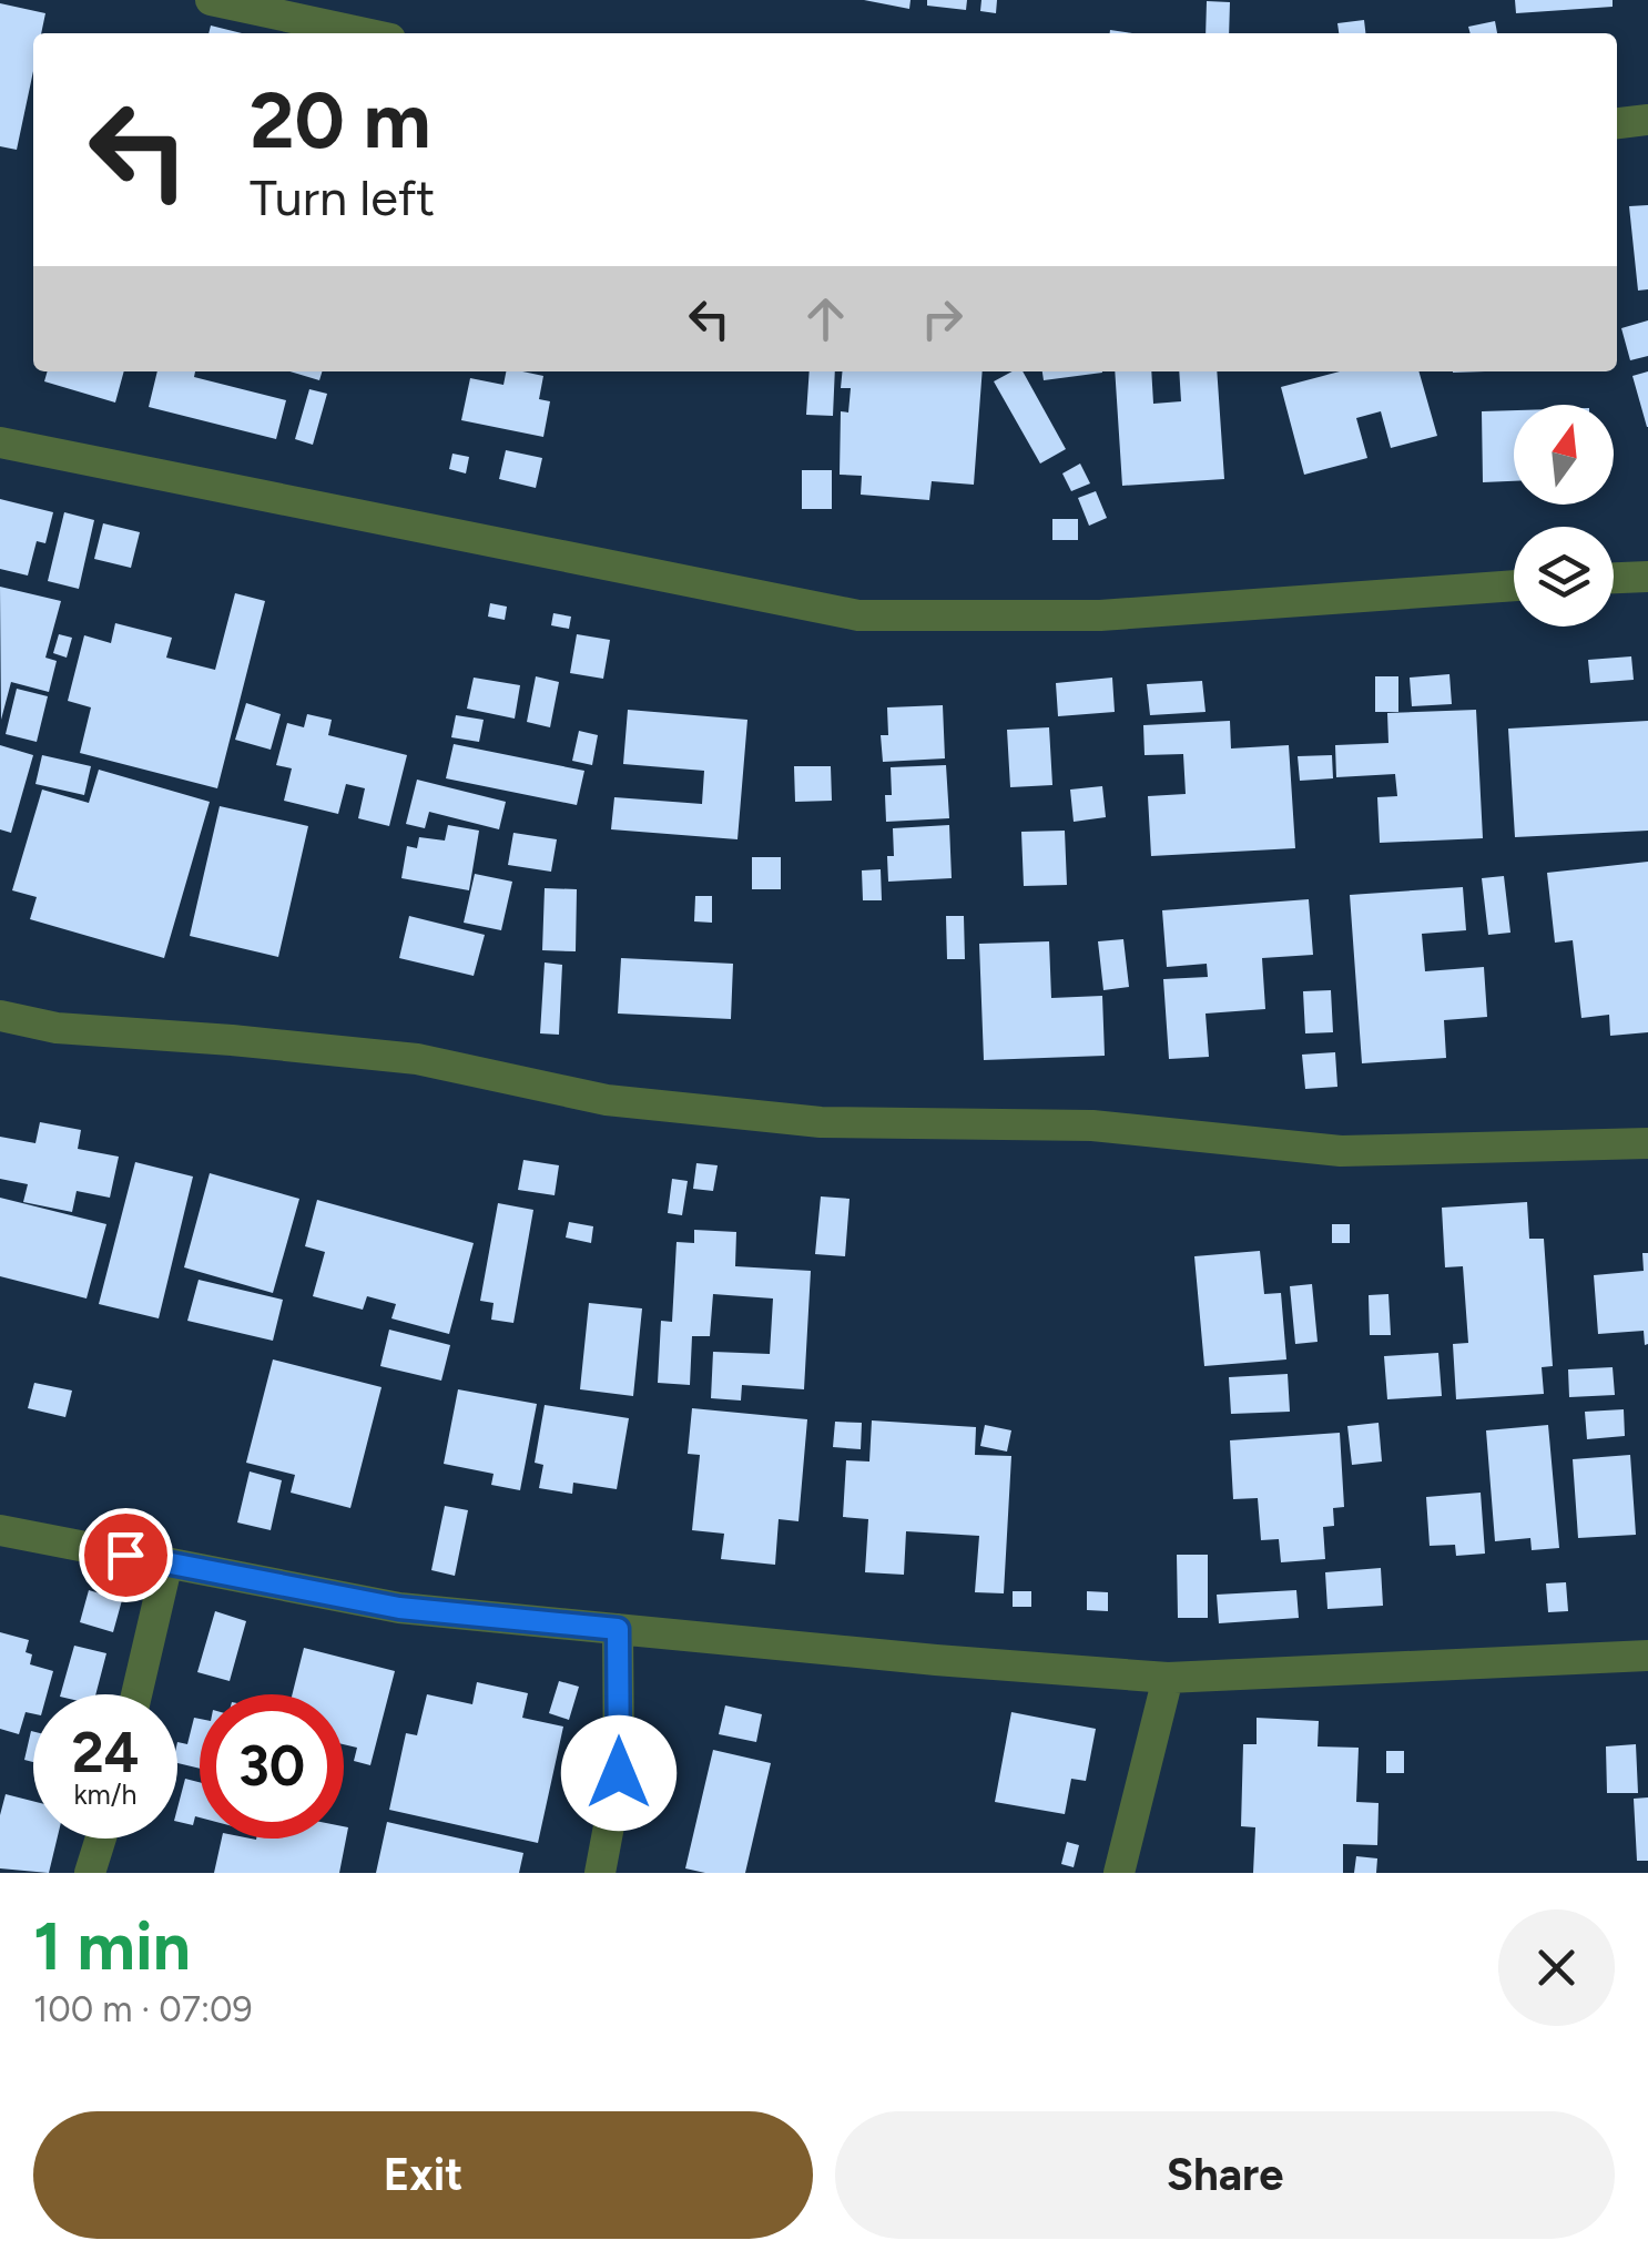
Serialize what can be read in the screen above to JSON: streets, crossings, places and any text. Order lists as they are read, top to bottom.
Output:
{
  "north": "top",
  "page": {
    "turn": ["20 m", "Turn left"],
    "speed": "24 km/h",
    "limit": "30",
    "heading": ["1 min", "100 m · 07:09"],
    "buttons": ["Exit", "Share"]
  }
}
